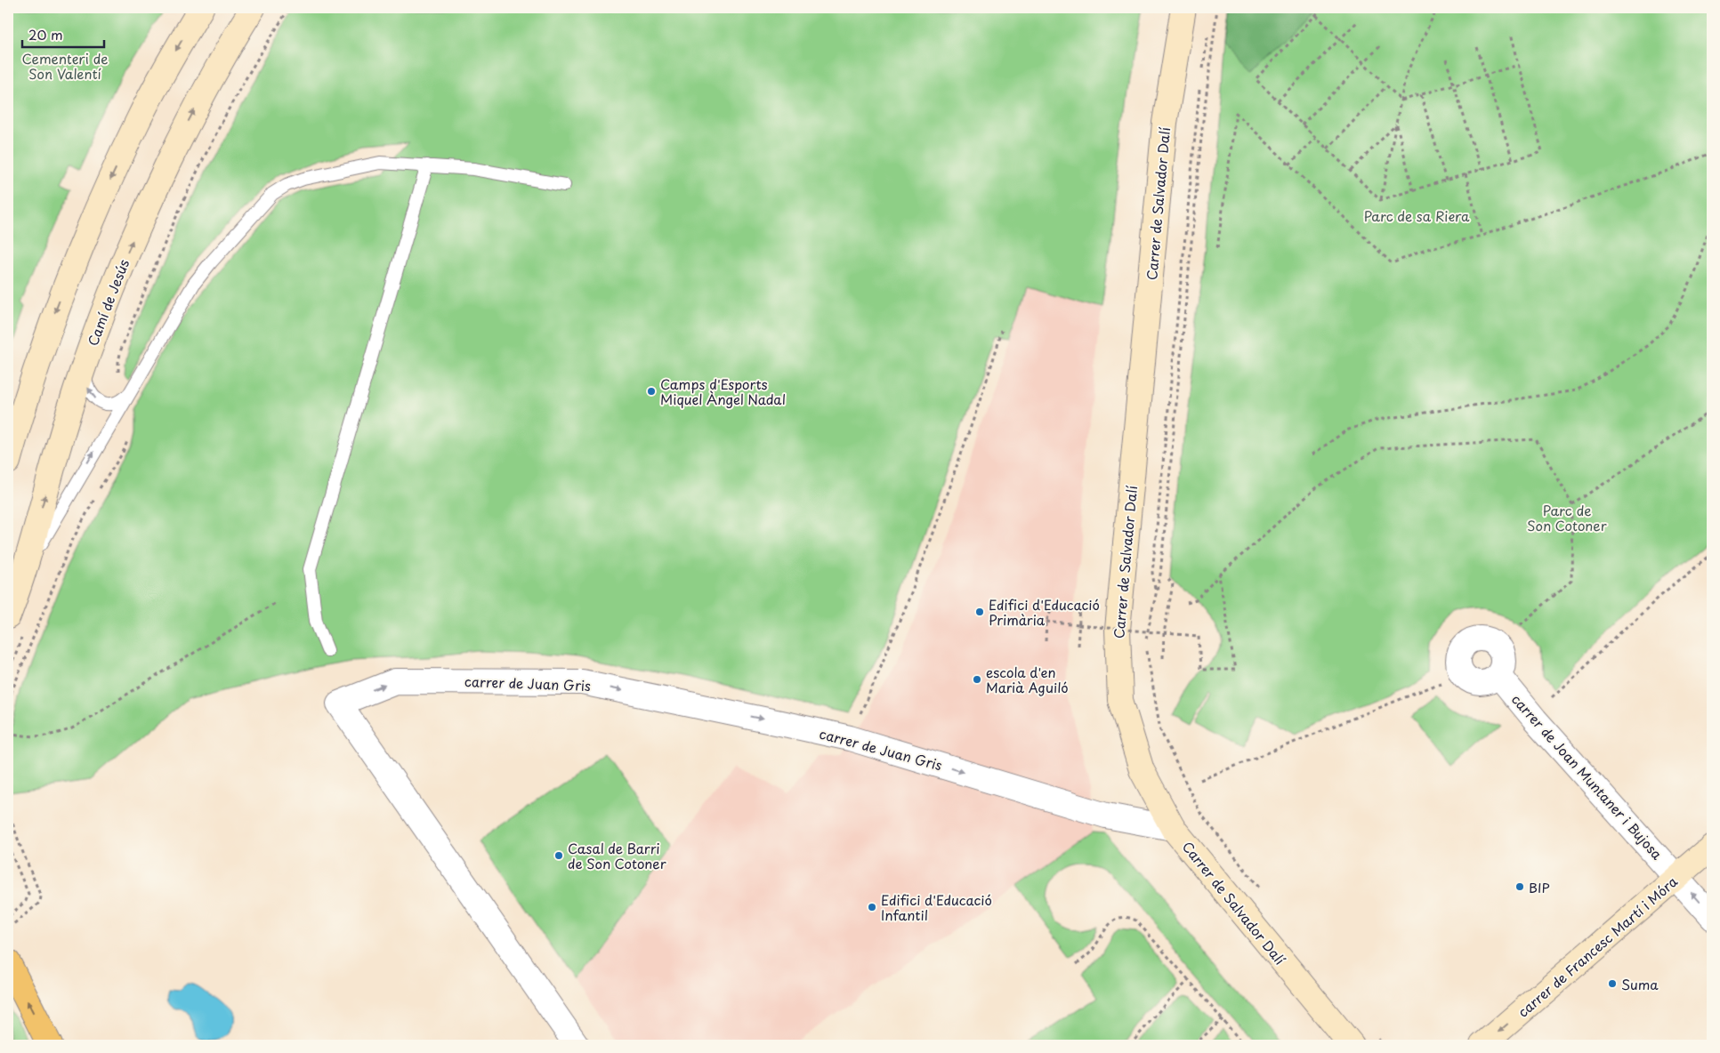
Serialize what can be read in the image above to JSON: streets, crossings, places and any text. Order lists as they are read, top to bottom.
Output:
{
  "streets": {
    "street": [
      "Carrer de Salvador Dalí",
      "Camí de Jesús",
      "carrer de Juan Gris",
      "carrer de Joan Muntaner i Bujosa",
      "carrer de Francesc Martí i Móra"
    ]
  },
  "crossings": [
    ["Carrer de Salvador Dalí", "carrer de Juan Gris"],
    ["carrer de Joan Muntaner i Bujosa", "carrer de Francesc Martí i Móra"]
  ],
  "one_way": ["carrer de Francesc Martí i Móra"],
  "parks": ["Cementeri de Son Valentí", "Parc de sa Riera", "Parc de Son Cotoner"],
  "places": [
    "Camps d'Esports Miquel Àngel Nadal",
    "Edifici d'Educació Primària",
    "escola d'en Marià Aguiló",
    "Casal de Barri de Son Cotoner",
    "BIP",
    "Edifici d'Educació Infantil",
    "Suma"
  ],
  "scale_bar": "20 m"
}
